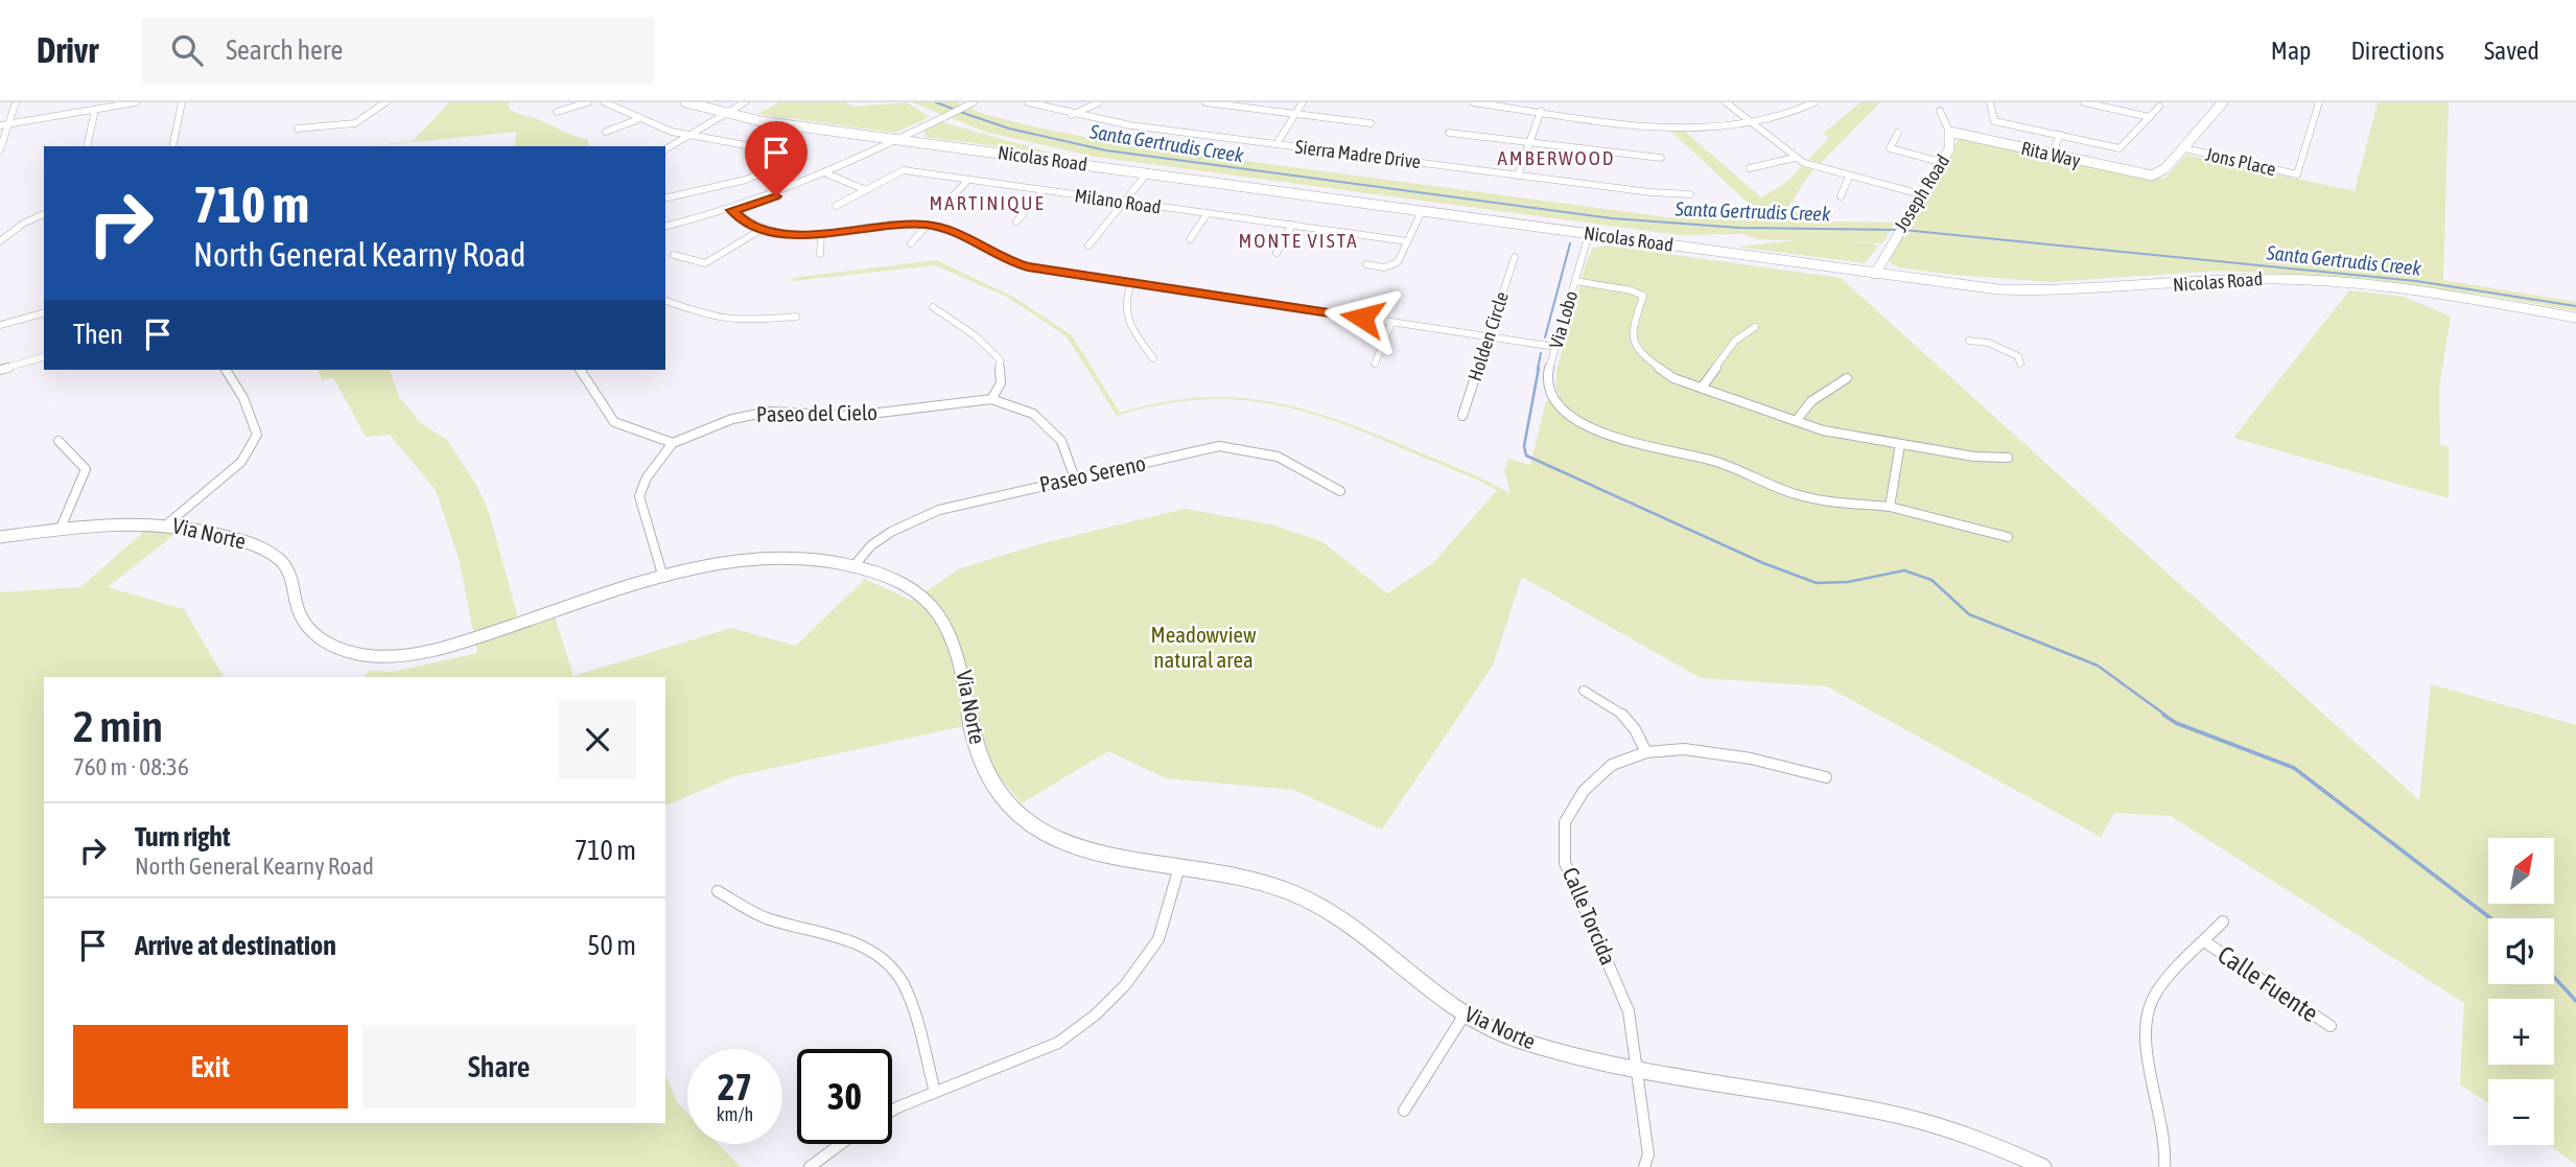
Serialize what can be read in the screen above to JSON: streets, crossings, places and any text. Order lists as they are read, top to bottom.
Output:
{
  "streets": {
    "main road": ["Nicolas Road", "Joseph Road"],
    "street": [
      "Sierra Madre Drive",
      "Rita Way",
      "Jons Place",
      "Milano Road",
      "Via Lobo",
      "Holden Circle",
      "Paseo del Cielo",
      "Paseo Sereno",
      "Via Norte",
      "Calle Torcida",
      "Calle Fuente"
    ]
  },
  "crossings": [
    ["Rita Way", "Jons Place"],
    ["Rita Way", "Joseph Road"],
    ["Nicolas Road", "Joseph Road"],
    ["Nicolas Road", "Via Lobo"],
    ["Paseo del Cielo", "Paseo Sereno"],
    ["Paseo del Cielo", "Via Norte"],
    ["Paseo Sereno", "Via Norte"],
    ["Via Norte", "Calle Torcida"]
  ],
  "districts": ["AMBERWOOD", "MARTINIQUE", "MONTE VISTA"],
  "water": ["Santa Gertrudis Creek"],
  "parks": ["Meadowview natural area"],
  "north": "top right",
  "page": {
    "header": "Drivr",
    "search": "Search here",
    "nav": ["Map", "Directions", "Saved"],
    "turn": ["710 m", "North General Kearny Road"],
    "then": "Then",
    "heading": ["2 min", "760 m · 08:36"],
    "list": [
      {
        "name": "Turn right",
        "note": "North General Kearny Road",
        "value": "710 m"
      },
      {
        "name": "Arrive at destination",
        "value": "50 m"
      }
    ],
    "map_buttons": ["+", "−"],
    "buttons": ["Exit", "Share"],
    "speed": "27 km/h",
    "limit": "30"
  }
}
